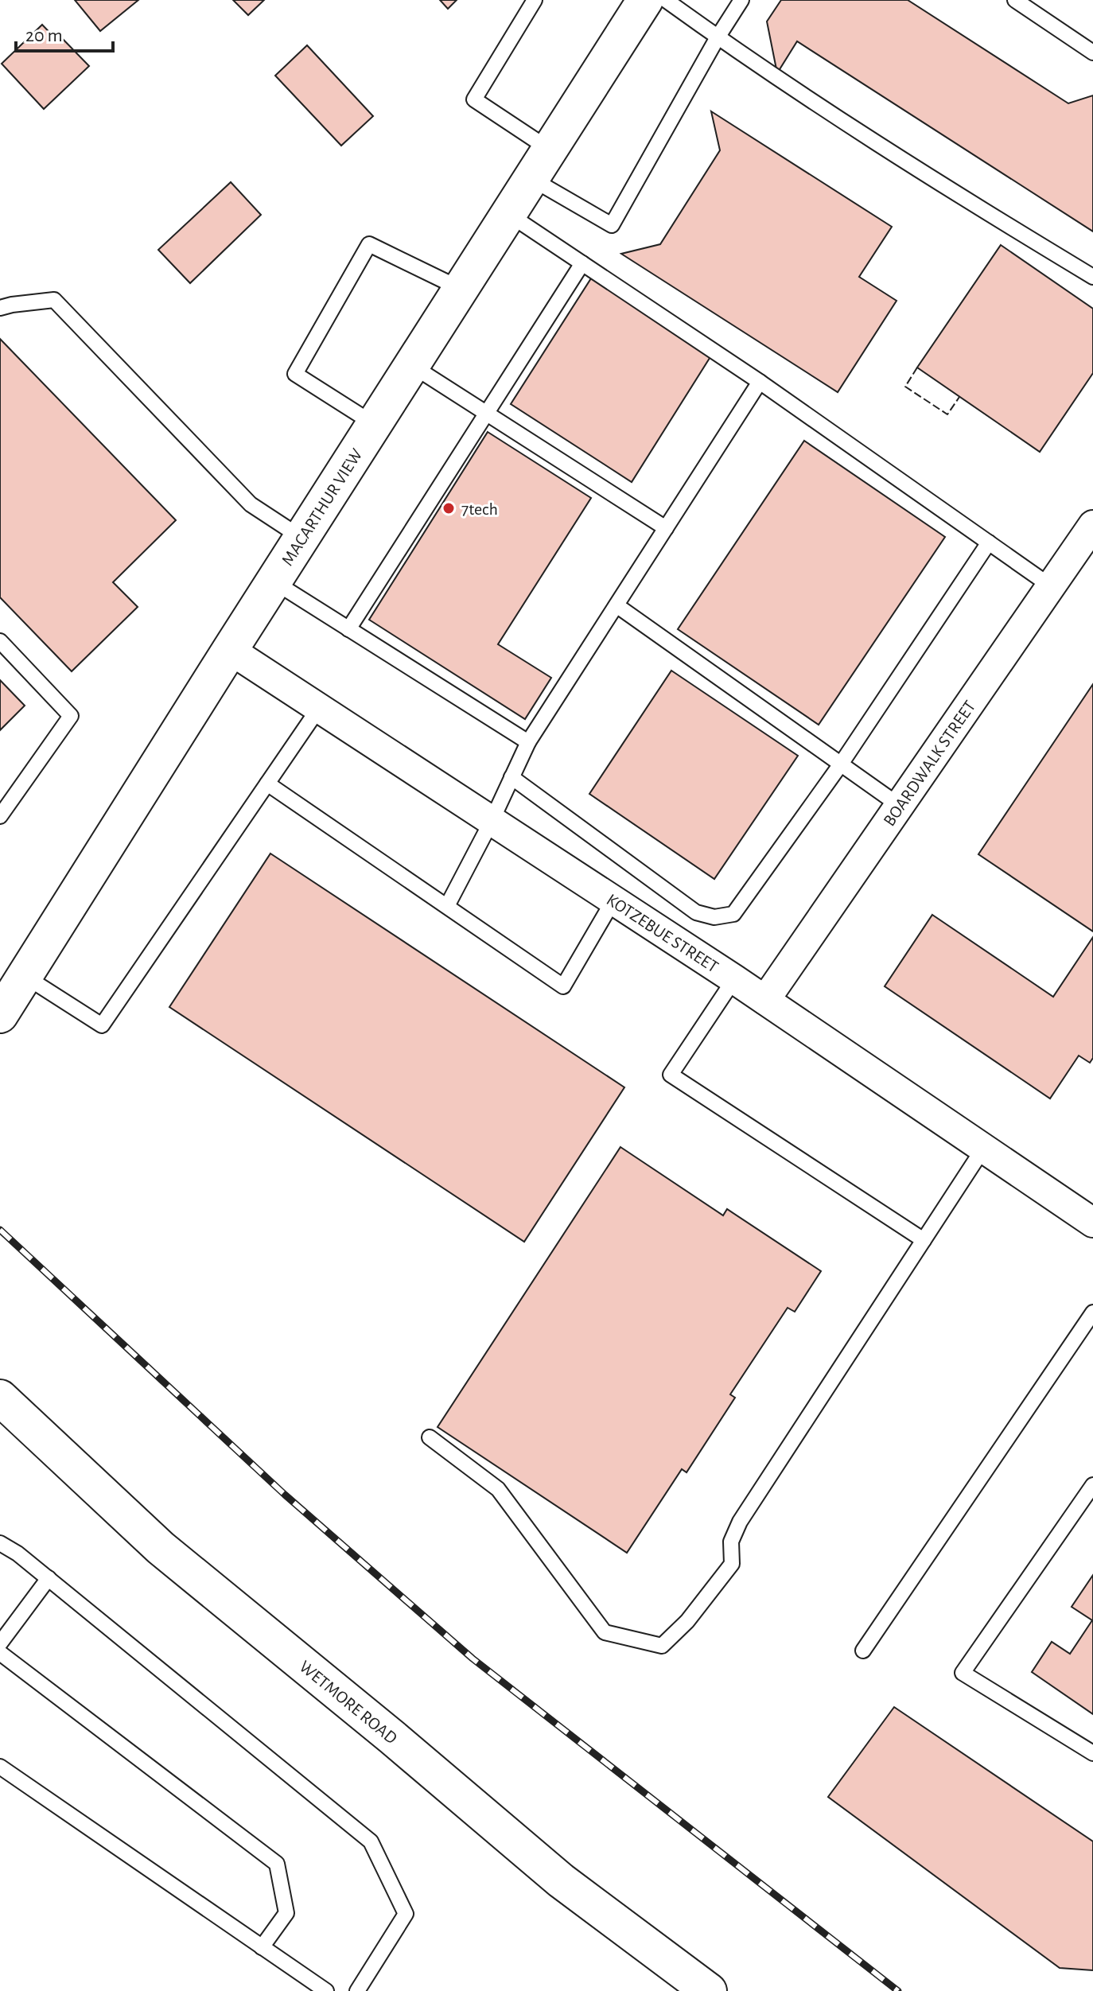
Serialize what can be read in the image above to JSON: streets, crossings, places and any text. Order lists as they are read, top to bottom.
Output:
{
  "streets": {
    "street": [
      "MACARTHUR VIEW",
      "BOARDWALK STREET",
      "KOTZEBUE STREET",
      "WETMORE ROAD"
    ]
  },
  "crossings": [
    ["MACARTHUR VIEW", "KOTZEBUE STREET"],
    ["BOARDWALK STREET", "KOTZEBUE STREET"]
  ],
  "places": ["7tech"],
  "scale_bar": "20 m"
}
